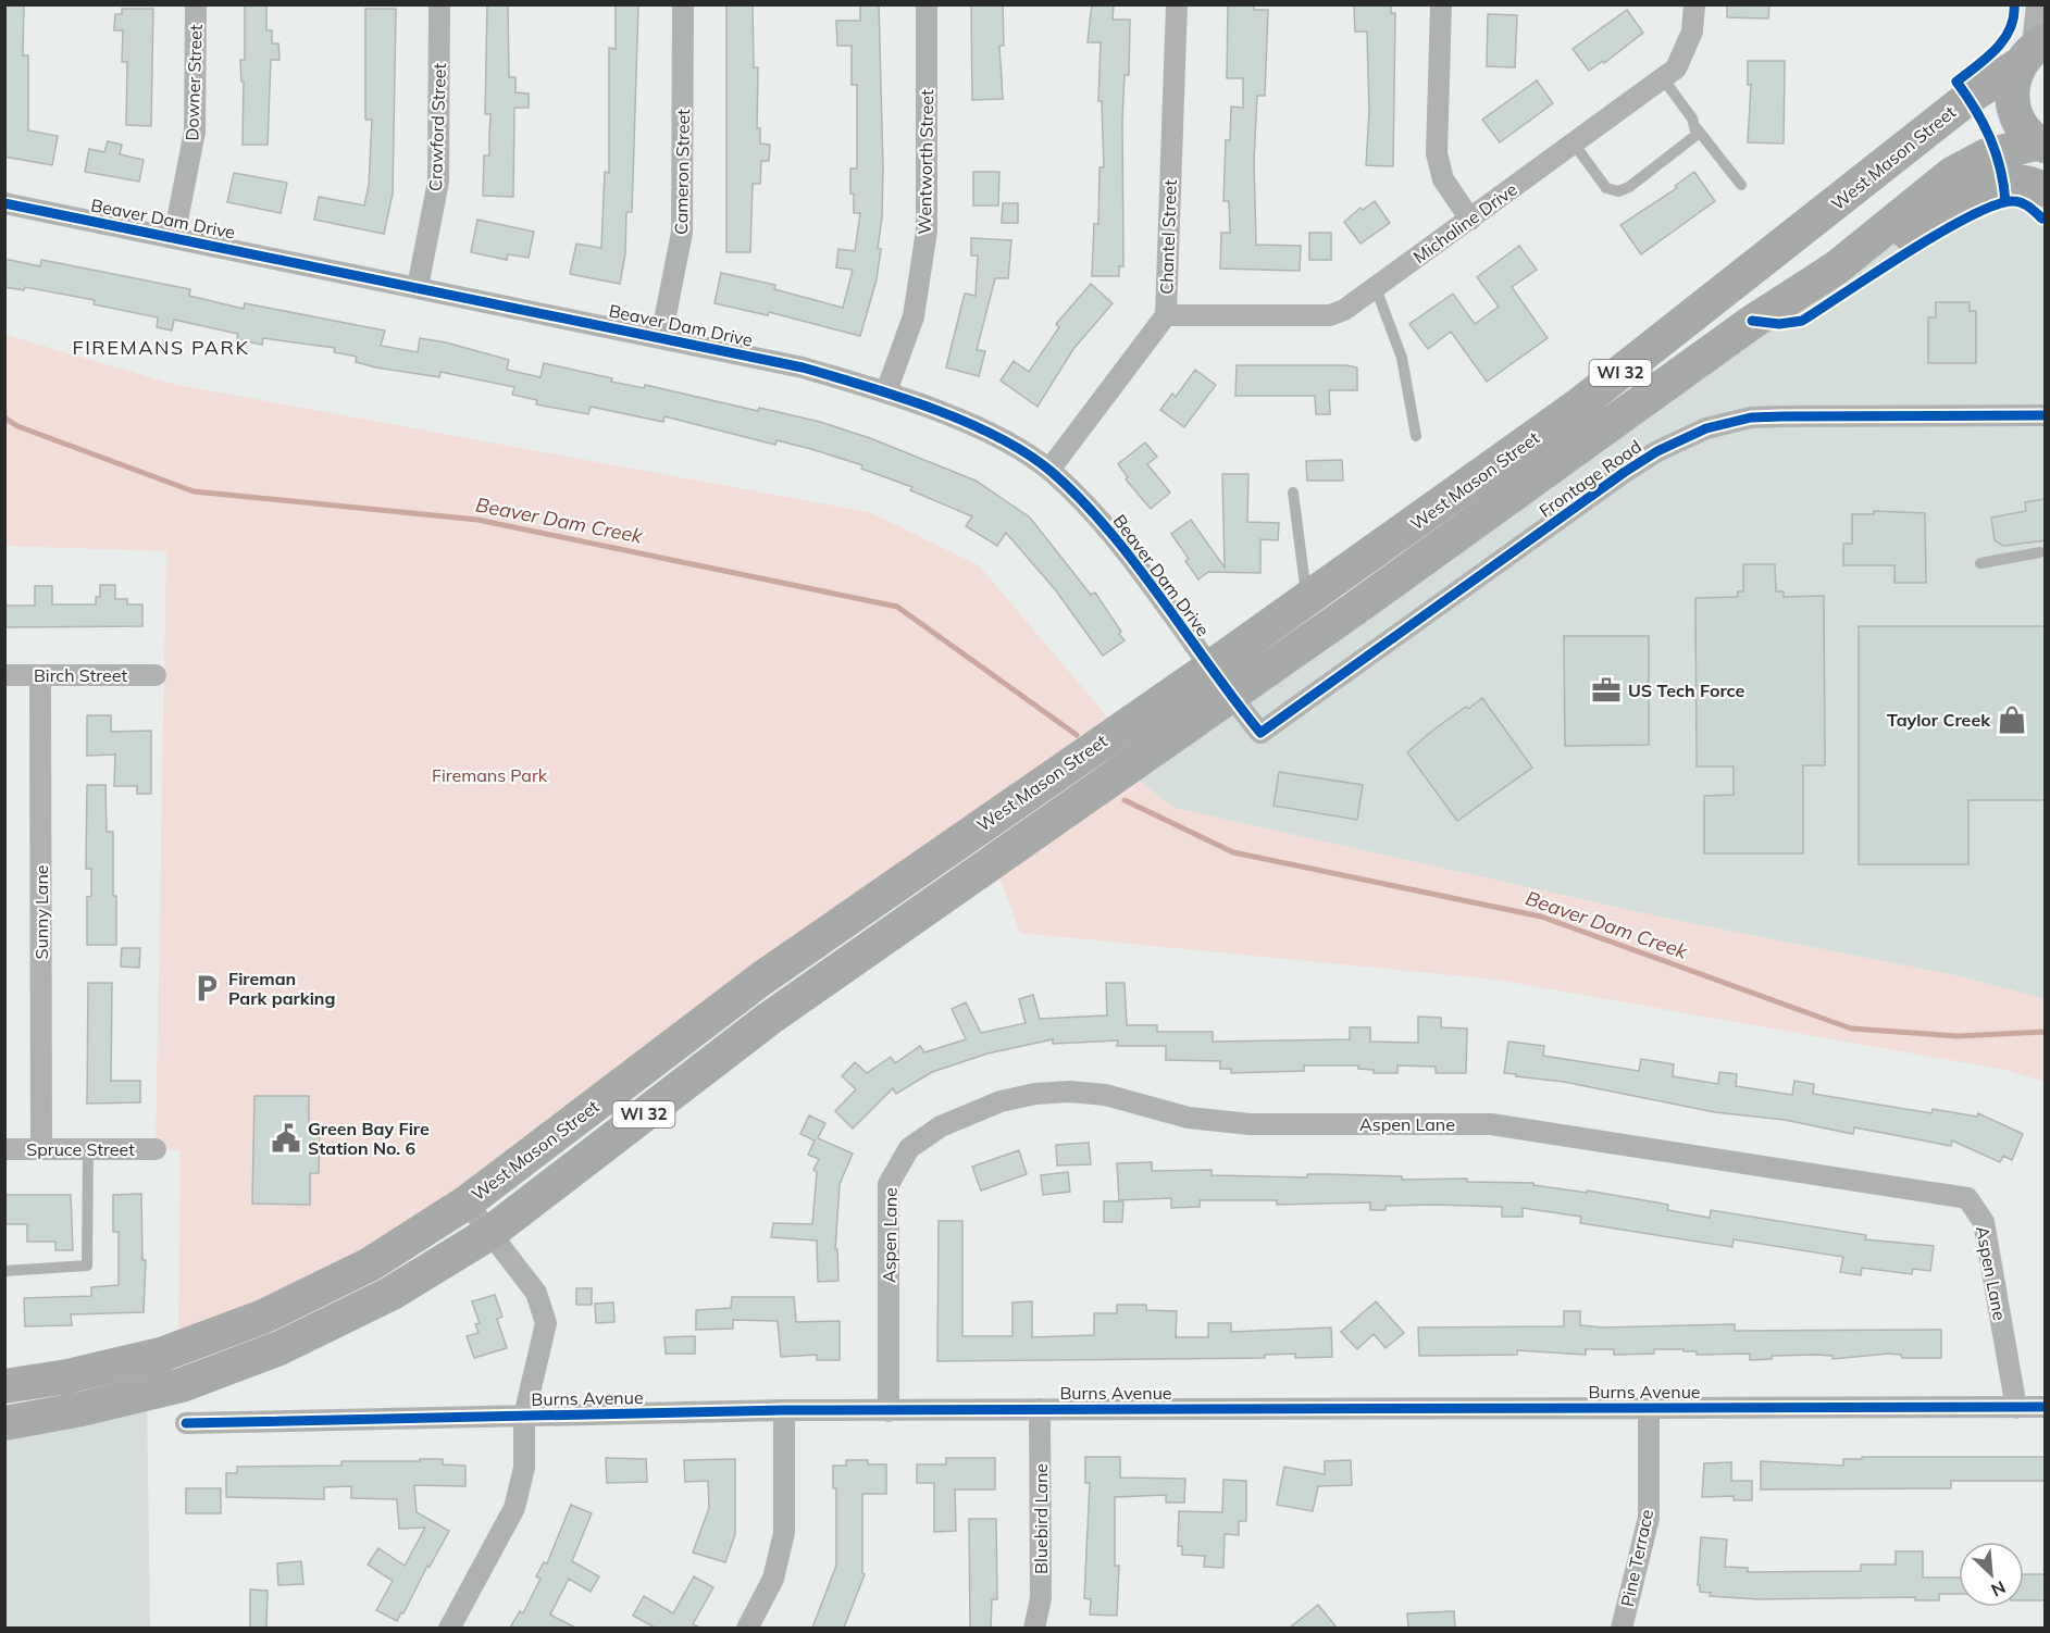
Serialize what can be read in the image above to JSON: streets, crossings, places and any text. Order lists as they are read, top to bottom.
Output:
{
  "streets": {
    "main road": ["West Mason Street", "WI 32"],
    "street": [
      "Downer Street",
      "Crawford Street",
      "Wentworth Street",
      "Cameron Street",
      "Beaver Dam Drive",
      "Michaline Drive",
      "Chantel Street",
      "Frontage Road",
      "Birch Street",
      "Sunny Lane",
      "Aspen Lane",
      "Spruce Street",
      "Burns Avenue",
      "Bluebird Lane",
      "Pine Terrace"
    ]
  },
  "crossings": [
    ["Downer Street", "Beaver Dam Drive"],
    ["Crawford Street", "Beaver Dam Drive"],
    ["West Mason Street", "Beaver Dam Drive"],
    ["West Mason Street", "Frontage Road"],
    ["Wentworth Street", "Beaver Dam Drive"],
    ["Cameron Street", "Beaver Dam Drive"],
    ["Beaver Dam Drive", "Chantel Street"],
    ["Beaver Dam Drive", "Frontage Road"],
    ["Michaline Drive", "Chantel Street"],
    ["Birch Street", "Sunny Lane"],
    ["Sunny Lane", "Spruce Street"],
    ["Aspen Lane", "Burns Avenue"],
    ["Burns Avenue", "Bluebird Lane"],
    ["Burns Avenue", "Pine Terrace"]
  ],
  "districts": ["FIREMANS PARK"],
  "water": ["Beaver Dam Creek"],
  "parks": ["Firemans Park"],
  "places": {
    "office": ["US Tech Force"],
    "shop": ["Taylor Creek"],
    "parking": ["Fireman Park parking"],
    "public building": ["Green Bay Fire Station No. 6"]
  },
  "north": "bottom right"
}
